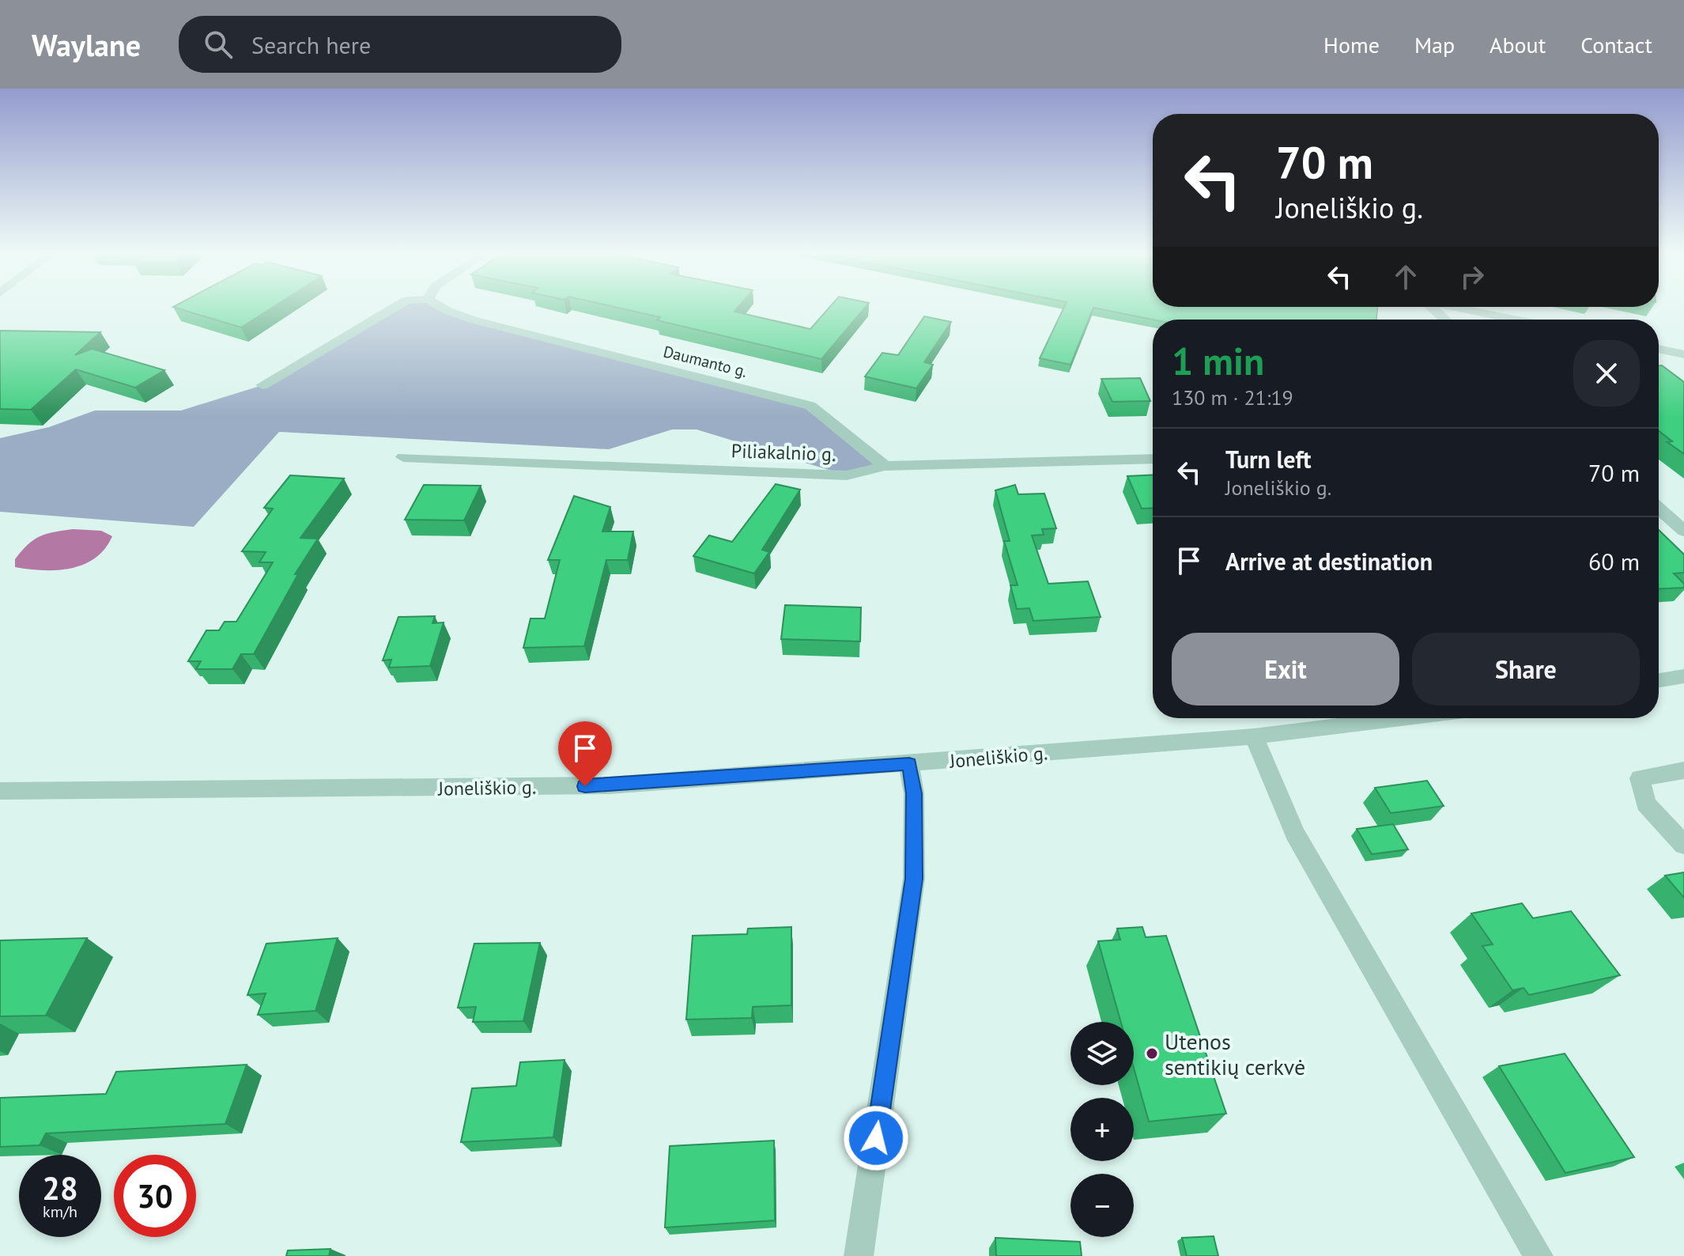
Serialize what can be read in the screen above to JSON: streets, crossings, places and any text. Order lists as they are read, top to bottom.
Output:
{
  "streets": {
    "street": ["Daumanto g.", "Piliakalnio g.", "Joneliškio g."]
  },
  "crossings": [
    ["Daumanto g.", "Piliakalnio g."]
  ],
  "places": ["Utenos sentikių cerkvė"],
  "page": {
    "header": "Waylane",
    "search": "Search here",
    "nav": [
      "Home",
      "Map",
      "About",
      "Contact"
    ],
    "turn": ["70 m", "Joneliškio g."],
    "heading": ["1 min", "130 m · 21:19"],
    "list": [
      {
        "name": "Turn left",
        "note": "Joneliškio g.",
        "value": "70 m"
      },
      {
        "name": "Arrive at destination",
        "value": "60 m"
      }
    ],
    "buttons": ["Exit", "Share"],
    "map_buttons": ["+", "−"],
    "speed": "28 km/h",
    "limit": "30"
  }
}
